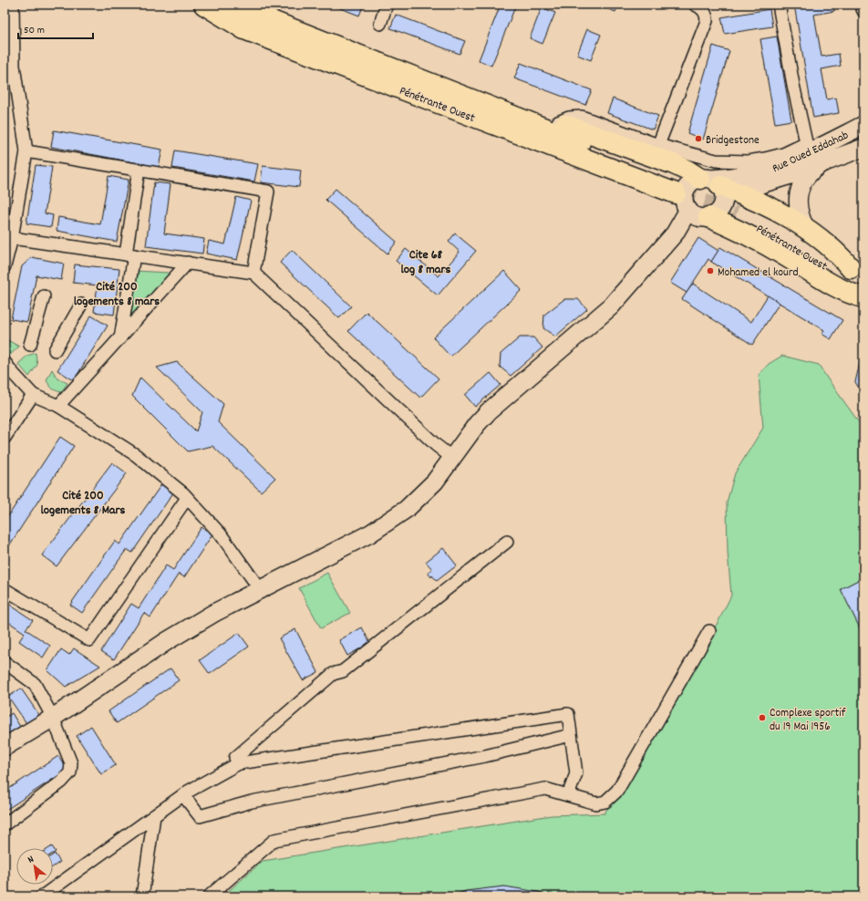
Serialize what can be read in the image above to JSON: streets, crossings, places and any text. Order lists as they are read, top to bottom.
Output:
{
  "streets": {
    "highway": ["Pénétrante Ouest"],
    "main road": ["Rue Oued Eddahab"]
  },
  "crossings": [
    ["Pénétrante Ouest", "Rue Oued Eddahab"]
  ],
  "districts": ["Cite 68 log 8 mars", "Cité 200 logements 8 mars", "Cité 200 logements 8 Mars"],
  "places": ["Bridgestone", "Mohamed el kourd", "Complexe sportif du 19 Mai 1956"],
  "scale_bar": "50 m",
  "north": "top left"
}
